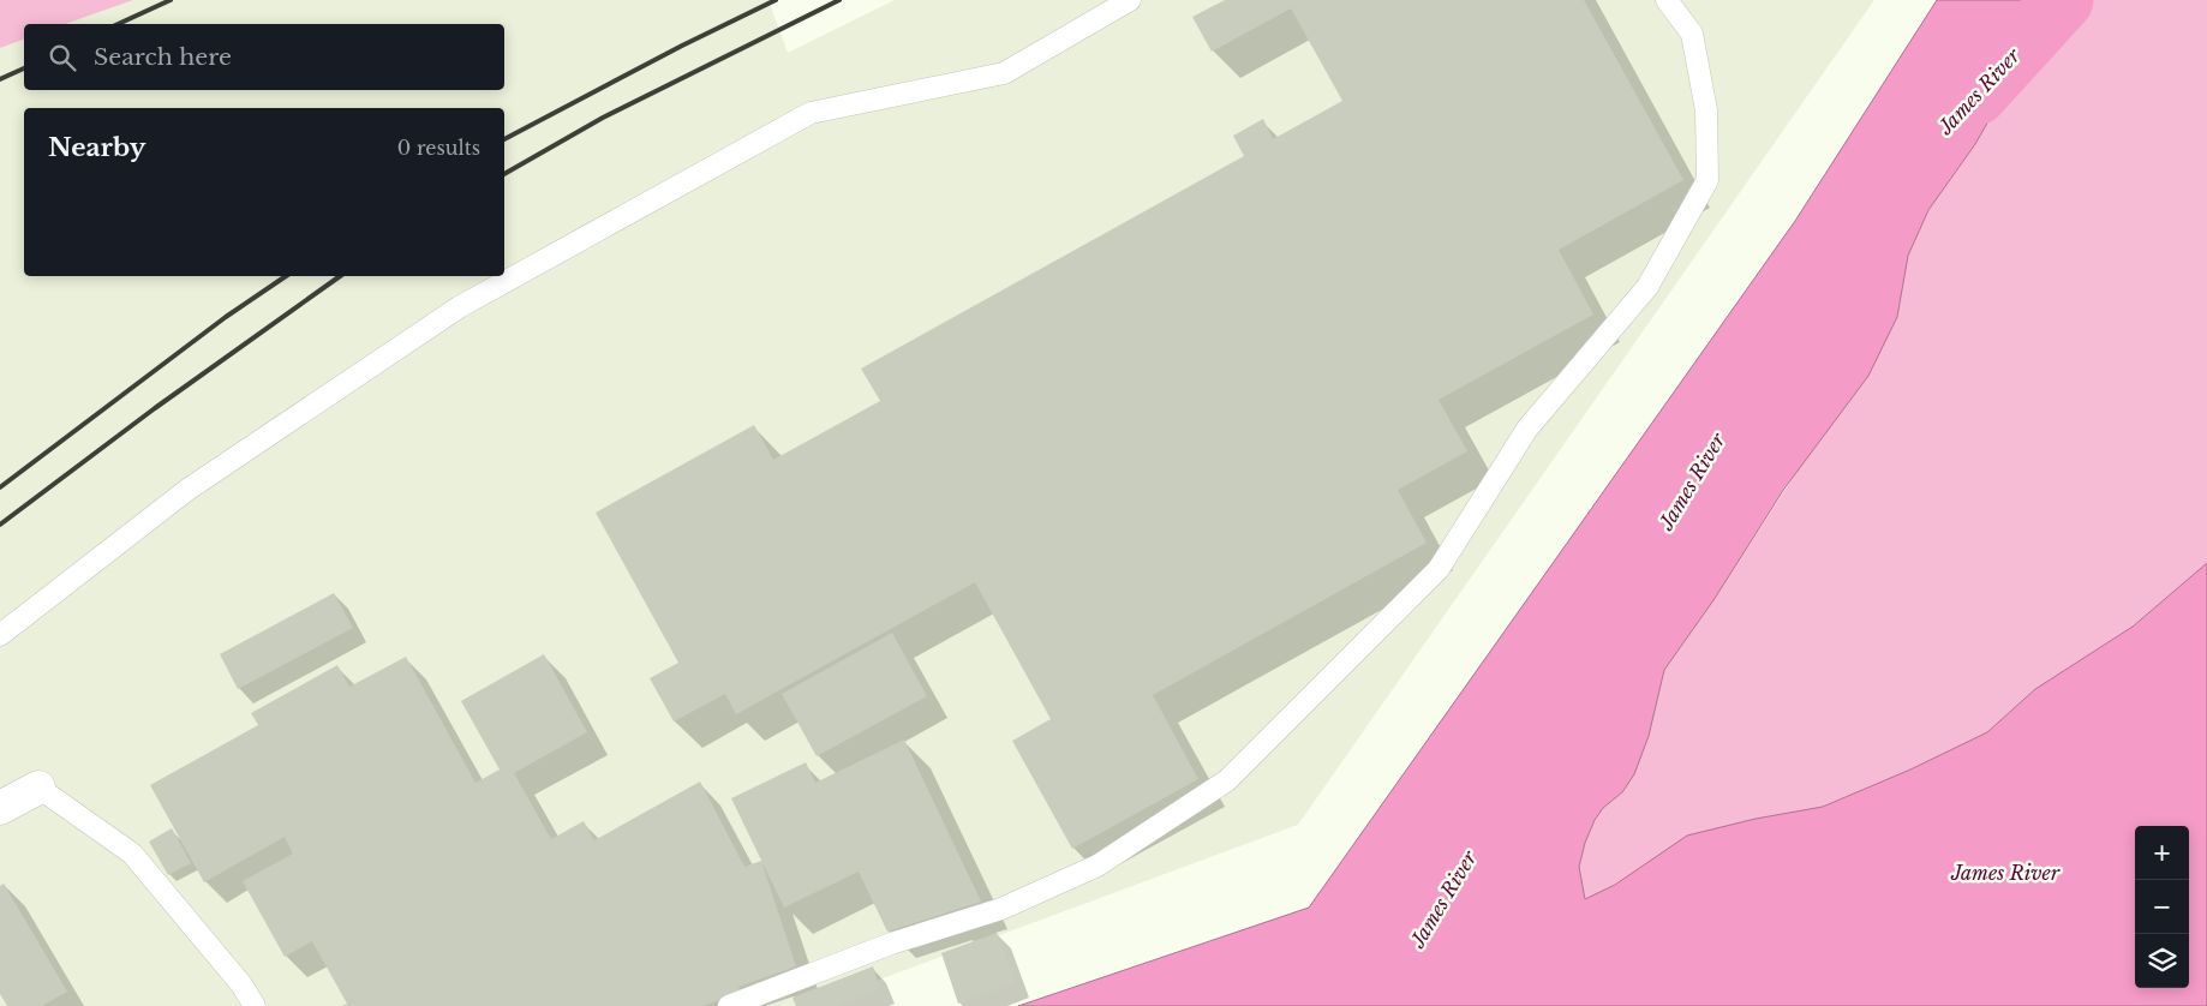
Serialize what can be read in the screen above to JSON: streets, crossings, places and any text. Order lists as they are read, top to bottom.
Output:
{
  "water": ["James River"],
  "page": {
    "search": "Search here",
    "heading": ["Nearby", "0 results"],
    "map_buttons": ["+", "−"]
  }
}
